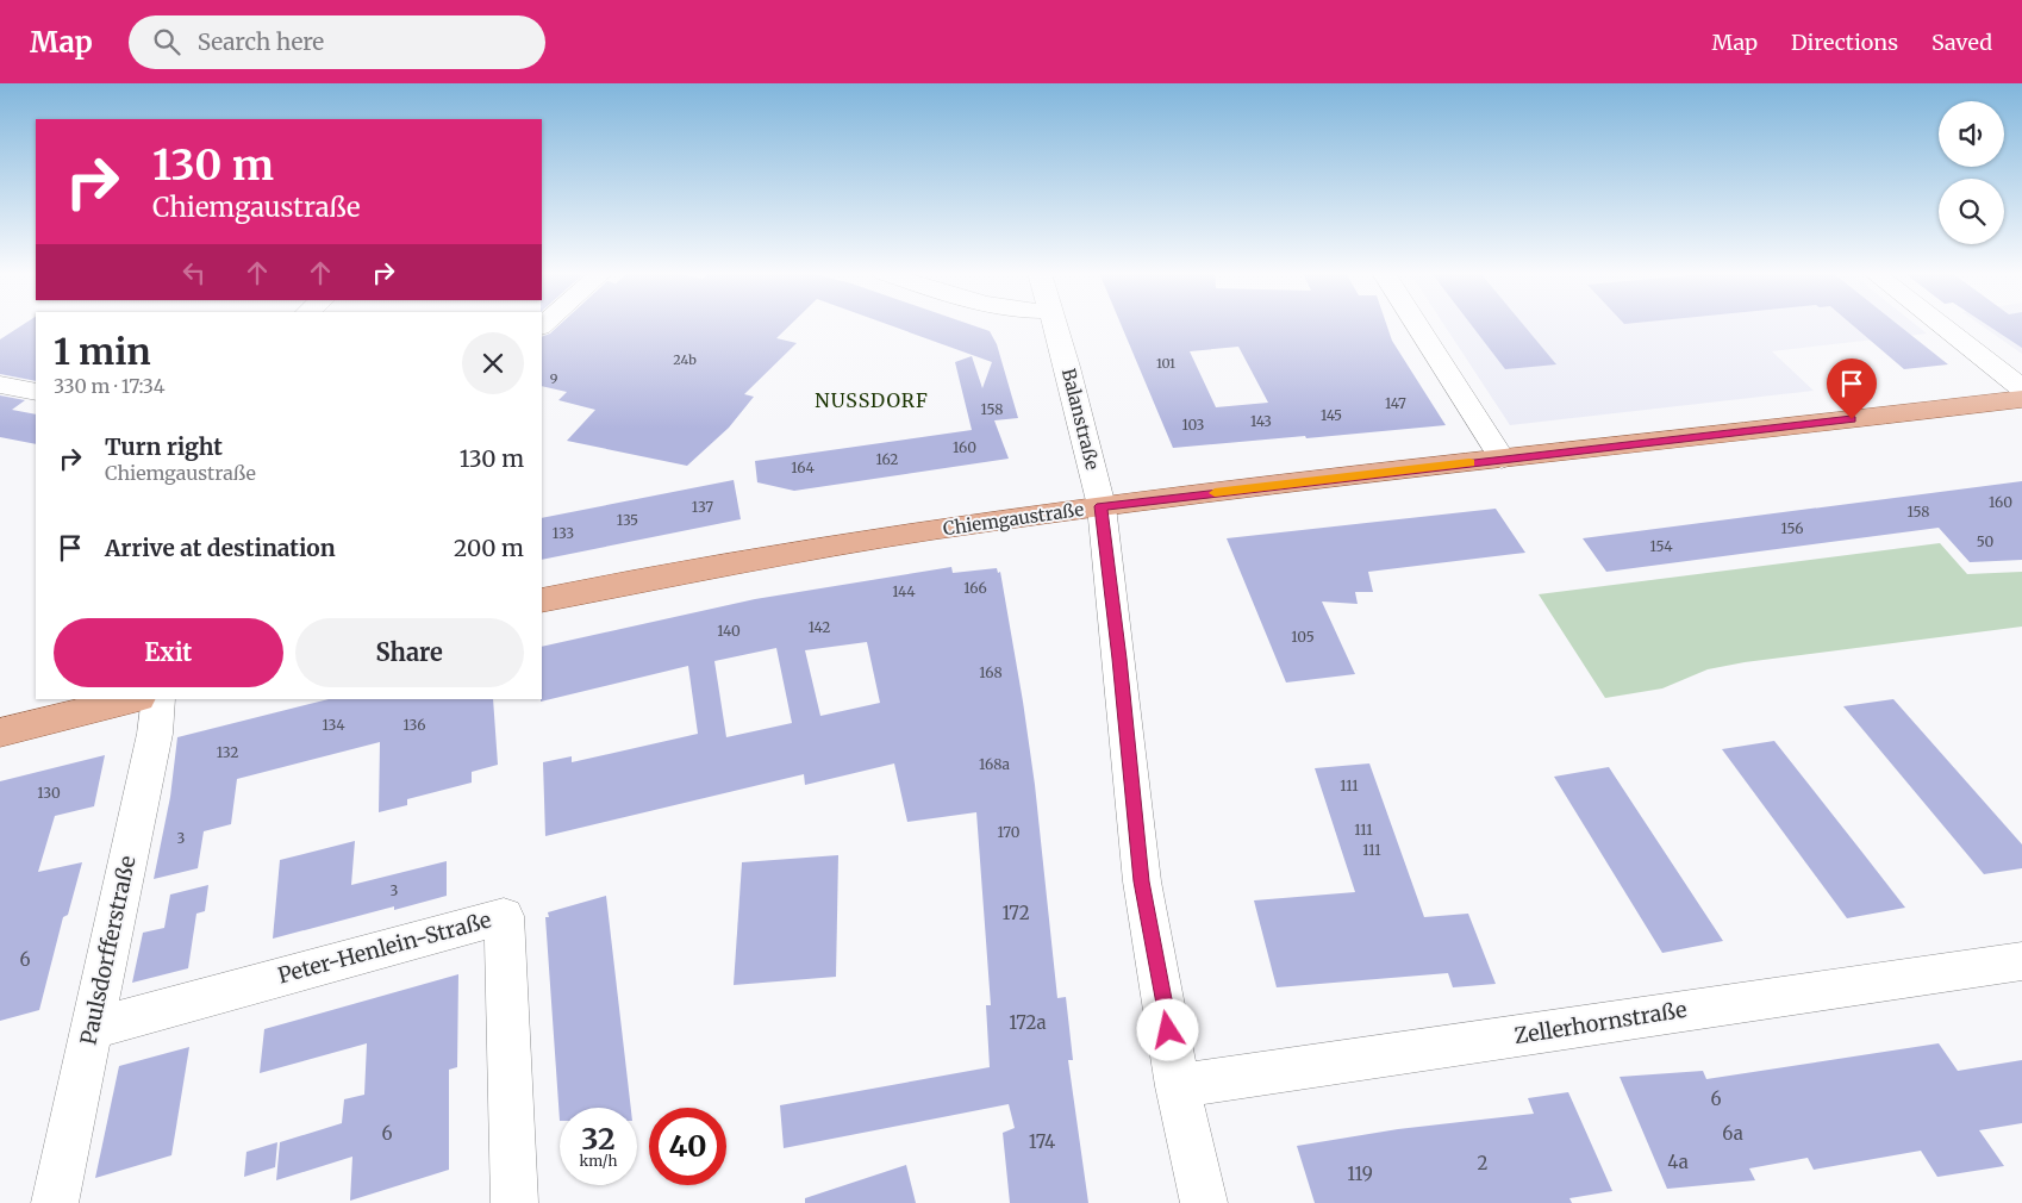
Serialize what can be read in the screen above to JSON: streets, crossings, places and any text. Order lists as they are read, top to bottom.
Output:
{
  "streets": {
    "main road": ["Chiemgaustraße"],
    "street": [
      "Balanstraße",
      "Peter-Henlein-Straße",
      "Paulsdorfferstraße",
      "Zellerhornstraße"
    ]
  },
  "crossings": [
    ["Balanstraße", "Chiemgaustraße"],
    ["Balanstraße", "Zellerhornstraße"],
    ["Peter-Henlein-Straße", "Paulsdorfferstraße"]
  ],
  "districts": ["NUSSDORF"],
  "house_numbers": [
    "24b",
    "101",
    "9",
    "147",
    "158",
    "145",
    "143",
    "103",
    "160",
    "162",
    "164",
    "160",
    "137",
    "158",
    "135",
    "156",
    "133",
    "50",
    "154",
    "166",
    "144",
    "142",
    "140",
    "105",
    "168",
    "134",
    "136",
    "132",
    "168a",
    "111",
    "130",
    "111",
    "170",
    "3",
    "111",
    "3",
    "172",
    "6",
    "172a",
    "6",
    "6",
    "6a",
    "174",
    "4a",
    "2",
    "119"
  ],
  "page": {
    "header": "Map",
    "search": "Search here",
    "nav": ["Map", "Directions", "Saved"],
    "turn": ["130 m", "Chiemgaustraße"],
    "heading": ["1 min", "330 m · 17:34"],
    "list": [
      {
        "name": "Turn right",
        "note": "Chiemgaustraße",
        "value": "130 m"
      },
      {
        "name": "Arrive at destination",
        "value": "200 m"
      }
    ],
    "buttons": ["Exit", "Share"],
    "speed": "32 km/h",
    "limit": "40"
  }
}
